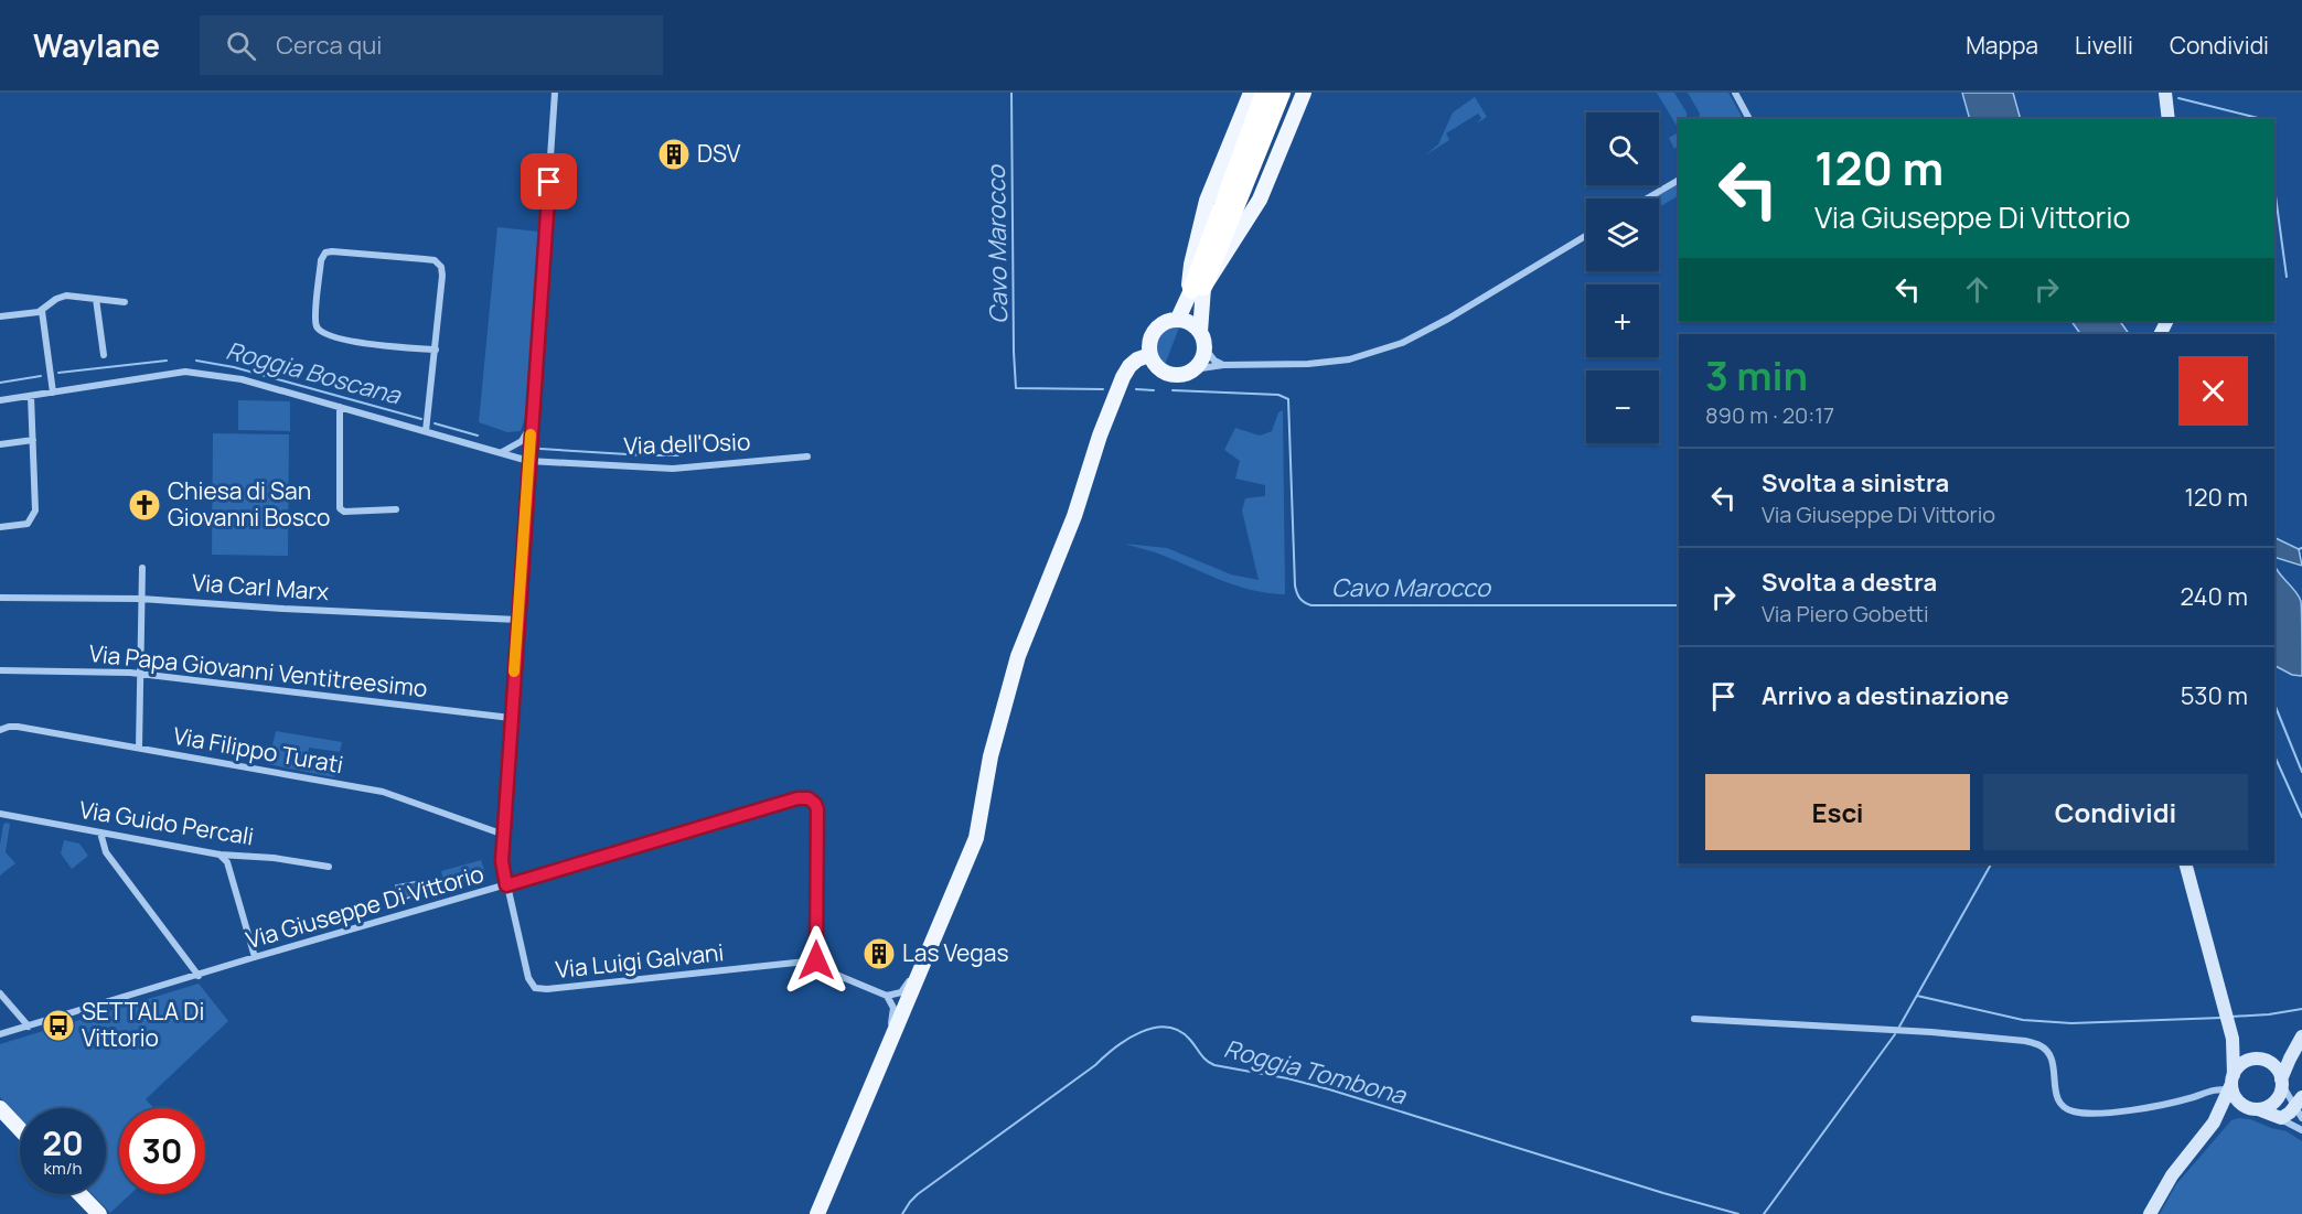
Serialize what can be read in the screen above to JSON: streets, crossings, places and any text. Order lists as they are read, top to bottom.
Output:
{
  "streets": {
    "street": [
      "Via dell'Osio",
      "Via Carl Marx",
      "Via Papa Giovanni Ventitreesimo",
      "Via Filippo Turati",
      "Via Guido Percali",
      "Via Giuseppe Di Vittorio",
      "Via Luigi Galvani"
    ]
  },
  "crossings": [
    ["Via dell'Osio", "Via Luigi Galvani"],
    ["Via Carl Marx", "Via Luigi Galvani"],
    ["Via Papa Giovanni Ventitreesimo", "Via Luigi Galvani"],
    ["Via Filippo Turati", "Via Luigi Galvani"],
    ["Via Giuseppe Di Vittorio", "Via Luigi Galvani"]
  ],
  "water": ["Cavo Marocco", "Roggia Boscana", "Roggia Tombona"],
  "places": {
    "building": ["DSV", "Las Vegas"],
    "church": ["Chiesa di San Giovanni Bosco"],
    "bus stop": ["SETTALA Di Vittorio"]
  },
  "page": {
    "header": "Waylane",
    "search": "Cerca qui",
    "nav": ["Mappa", "Livelli", "Condividi"],
    "map_buttons": ["+", "−"],
    "turn": ["120 m", "Via Giuseppe Di Vittorio"],
    "heading": ["3 min", "890 m · 20:17"],
    "list": [
      {
        "name": "Svolta a sinistra",
        "note": "Via Giuseppe Di Vittorio",
        "value": "120 m"
      },
      {
        "name": "Svolta a destra",
        "note": "Via Piero Gobetti",
        "value": "240 m"
      },
      {
        "name": "Arrivo a destinazione",
        "value": "530 m"
      }
    ],
    "buttons": ["Esci", "Condividi"],
    "speed": "20 km/h",
    "limit": "30"
  }
}
